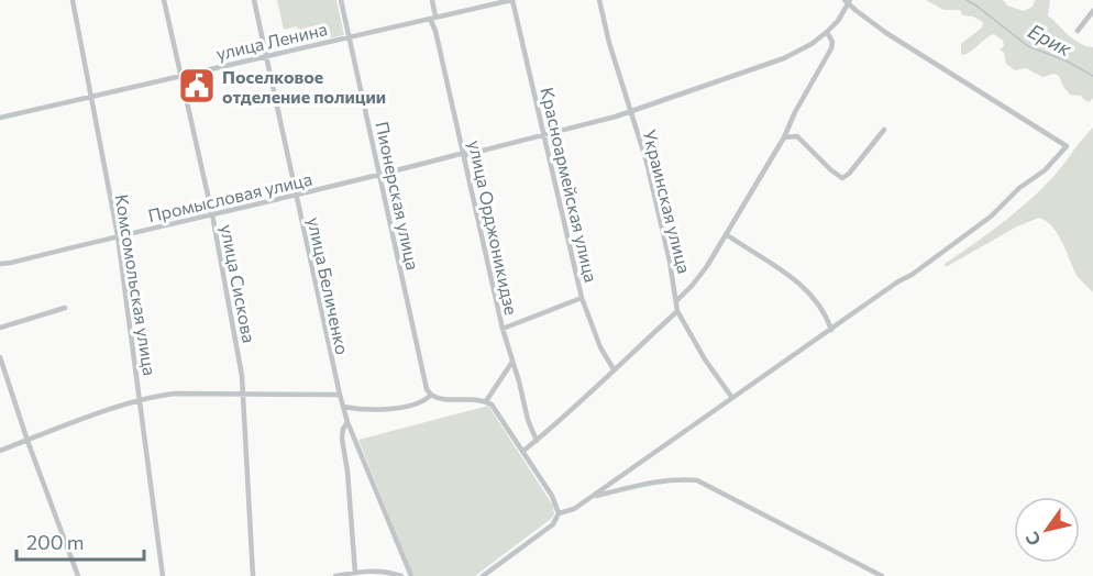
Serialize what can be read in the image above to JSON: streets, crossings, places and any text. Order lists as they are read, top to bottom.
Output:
{
  "streets": {
    "street": [
      "улица Ленина",
      "Красноармейская улица",
      "Пионерская улица",
      "Промысловая улица",
      "Украинская улица",
      "улица Орджоникидзе",
      "улица Сискова",
      "Комсомольская улица",
      "улица Беличенко"
    ]
  },
  "crossings": [
    ["улица Ленина", "Красноармейская улица"],
    ["улица Ленина", "Пионерская улица"],
    ["улица Ленина", "улица Орджоникидзе"],
    ["улица Ленина", "улица Сискова"],
    ["улица Ленина", "Комсомольская улица"],
    ["улица Ленина", "улица Беличенко"],
    ["Красноармейская улица", "Промысловая улица"],
    ["Пионерская улица", "Промысловая улица"],
    ["Промысловая улица", "Украинская улица"],
    ["Промысловая улица", "улица Орджоникидзе"],
    ["Промысловая улица", "улица Сискова"],
    ["Промысловая улица", "Комсомольская улица"],
    ["Промысловая улица", "улица Беличенко"]
  ],
  "water": ["Ерик"],
  "places": {
    "public building": ["Поселковое отделение полиции"]
  },
  "scale_bar": "200 m",
  "north": "bottom left"
}
